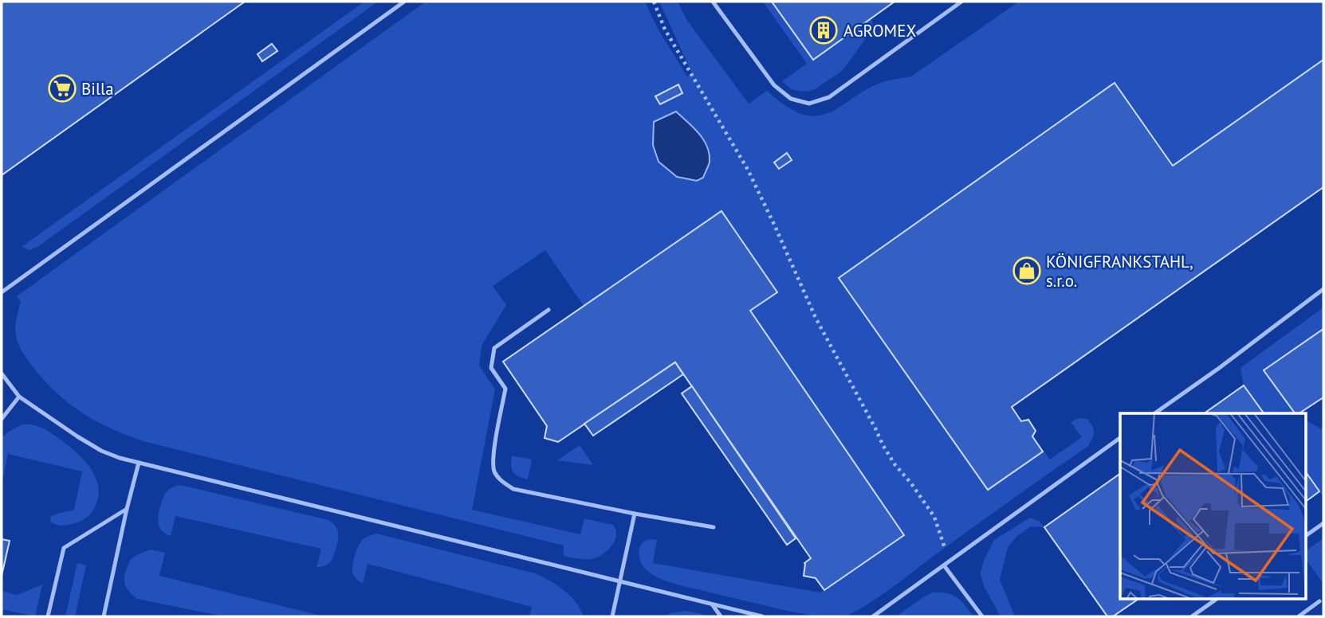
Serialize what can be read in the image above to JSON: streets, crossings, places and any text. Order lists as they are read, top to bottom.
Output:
{
  "places": {
    "building": ["AGROMEX"],
    "supermarket": ["Billa"],
    "shop": ["KÖNIGFRANKSTAHL, s.r.o."]
  }
}
